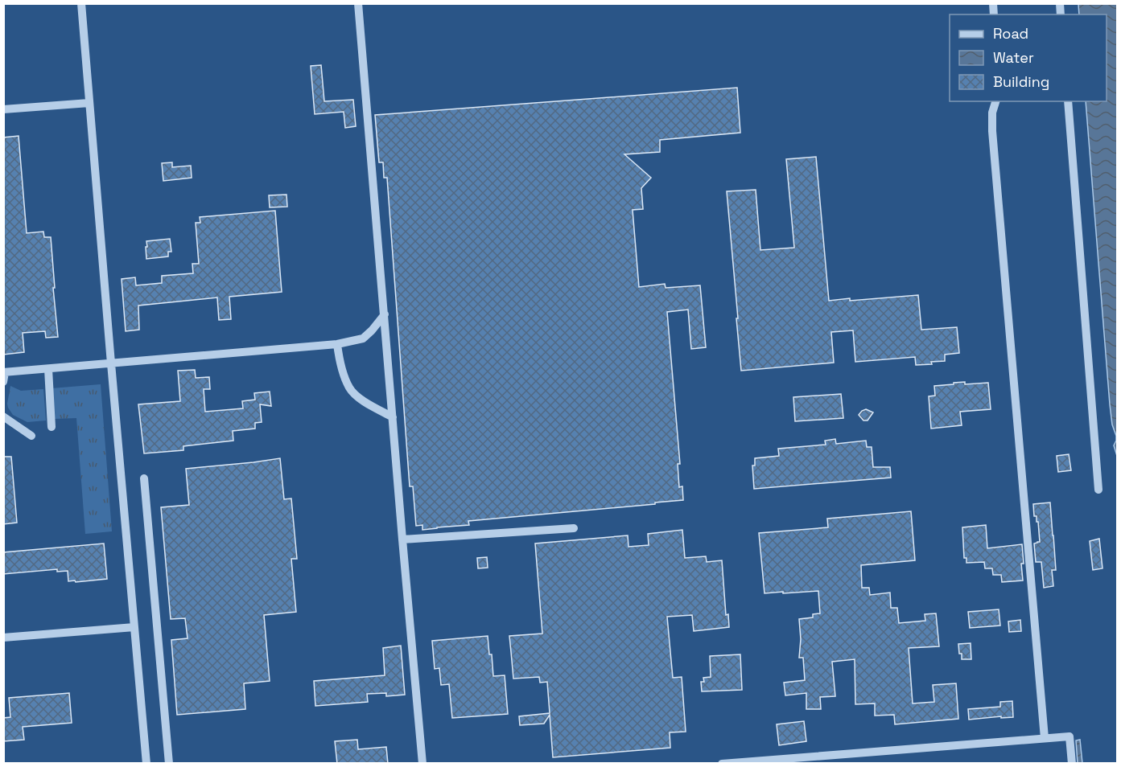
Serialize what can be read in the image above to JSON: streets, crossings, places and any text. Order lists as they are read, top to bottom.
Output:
{
  "legend": ["Road", "Water", "Building"]
}
